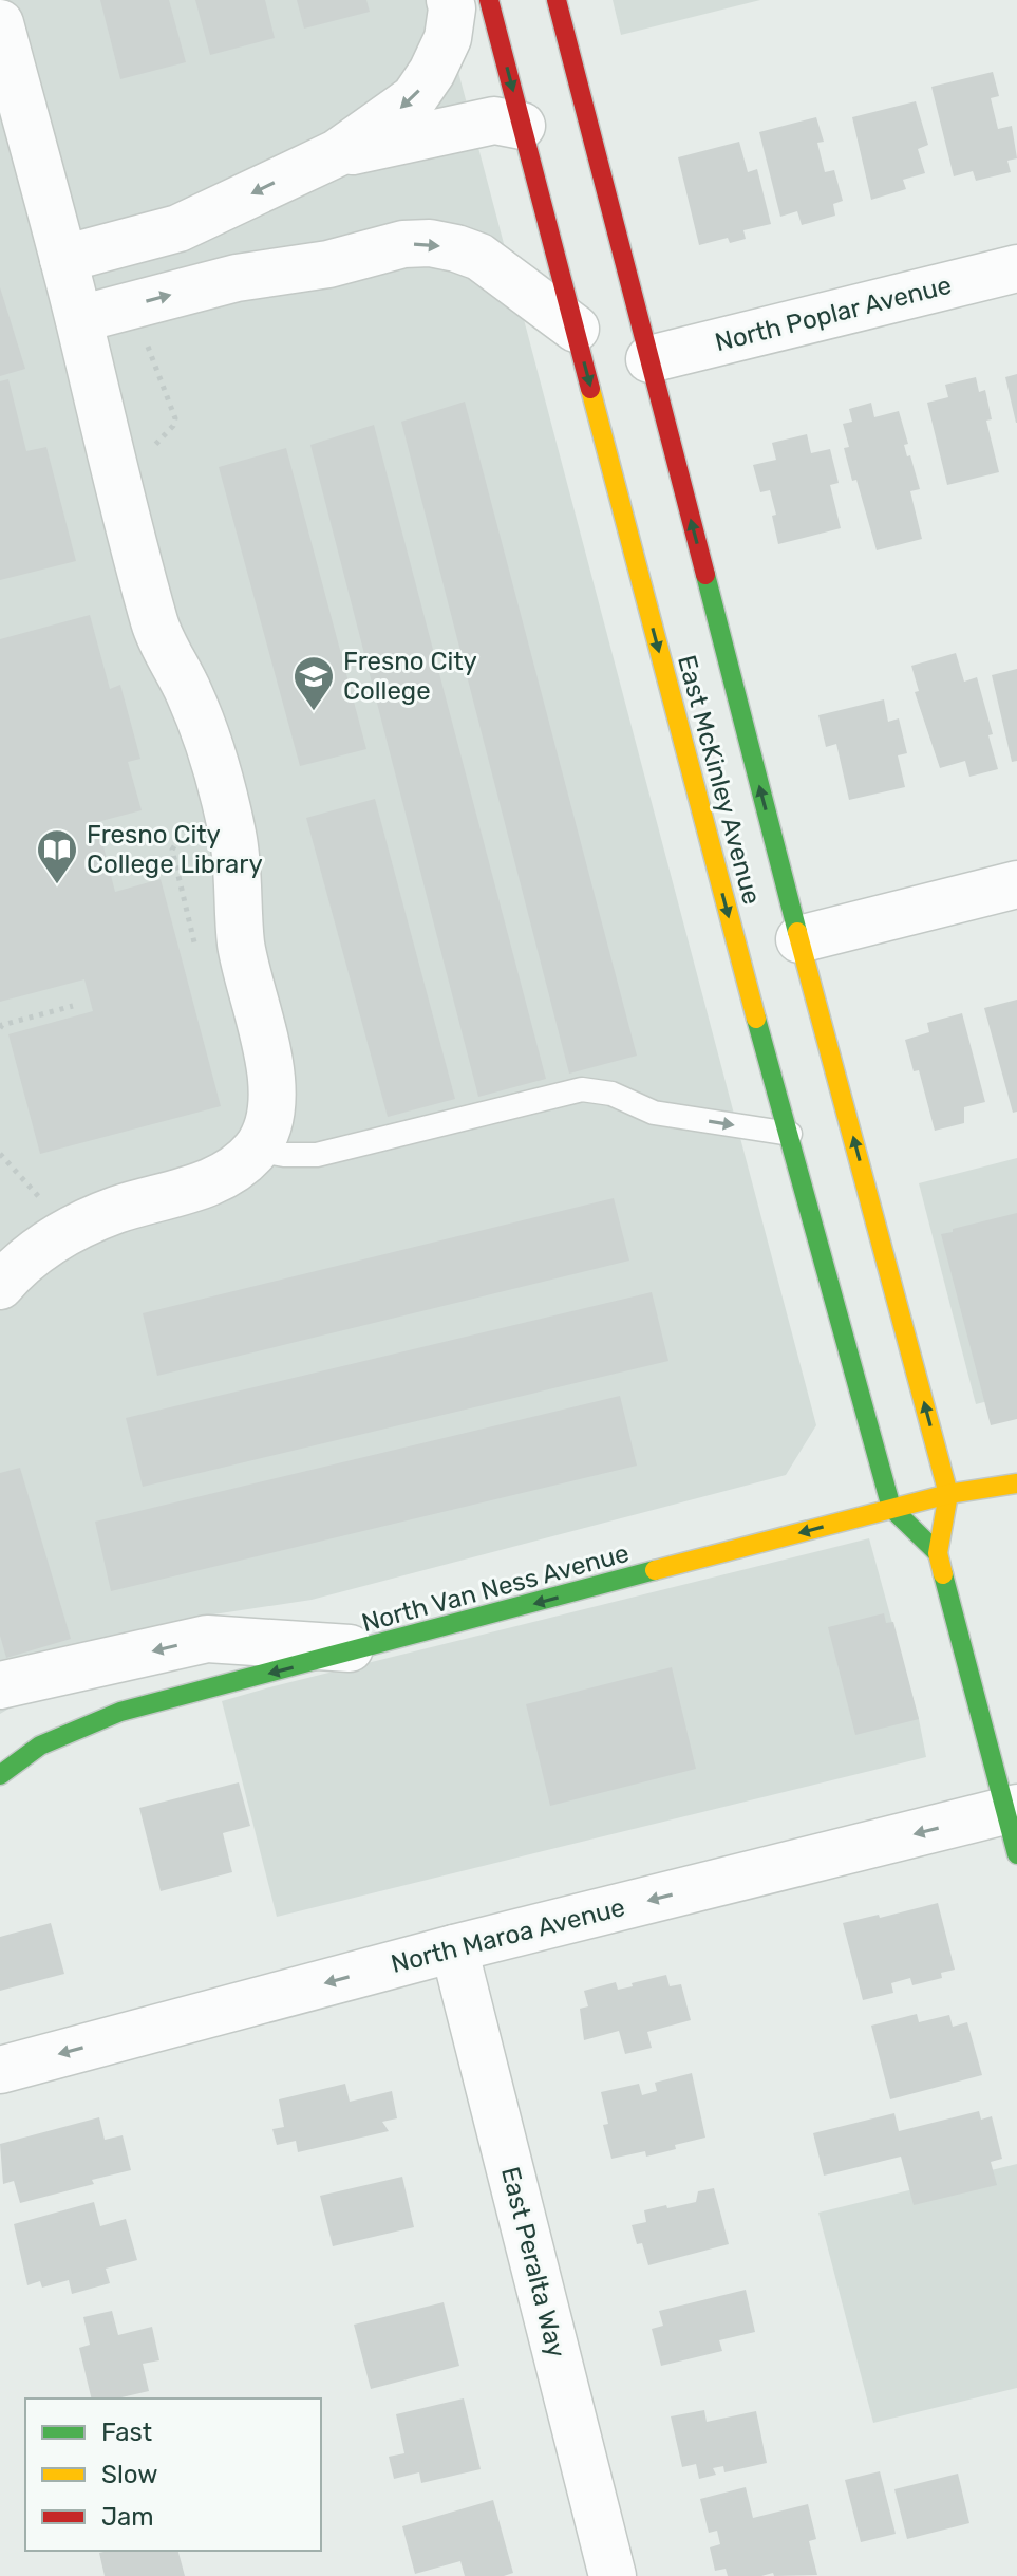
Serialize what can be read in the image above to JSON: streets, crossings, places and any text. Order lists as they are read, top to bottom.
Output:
{
  "streets": {
    "main road": ["East McKinley Avenue", "North Van Ness Avenue"],
    "street": ["North Poplar Avenue", "North Maroa Avenue", "East Peralta Way"]
  },
  "crossings": [
    ["North Poplar Avenue", "East McKinley Avenue"],
    ["East McKinley Avenue", "North Van Ness Avenue"],
    ["East McKinley Avenue", "North Maroa Avenue"],
    ["North Maroa Avenue", "East Peralta Way"]
  ],
  "one_way": ["North Van Ness Avenue"],
  "places": {
    "school or university": ["Fresno City College"],
    "library": ["Fresno City College Library"]
  },
  "legend": ["Fast", "Slow", "Jam"]
}
